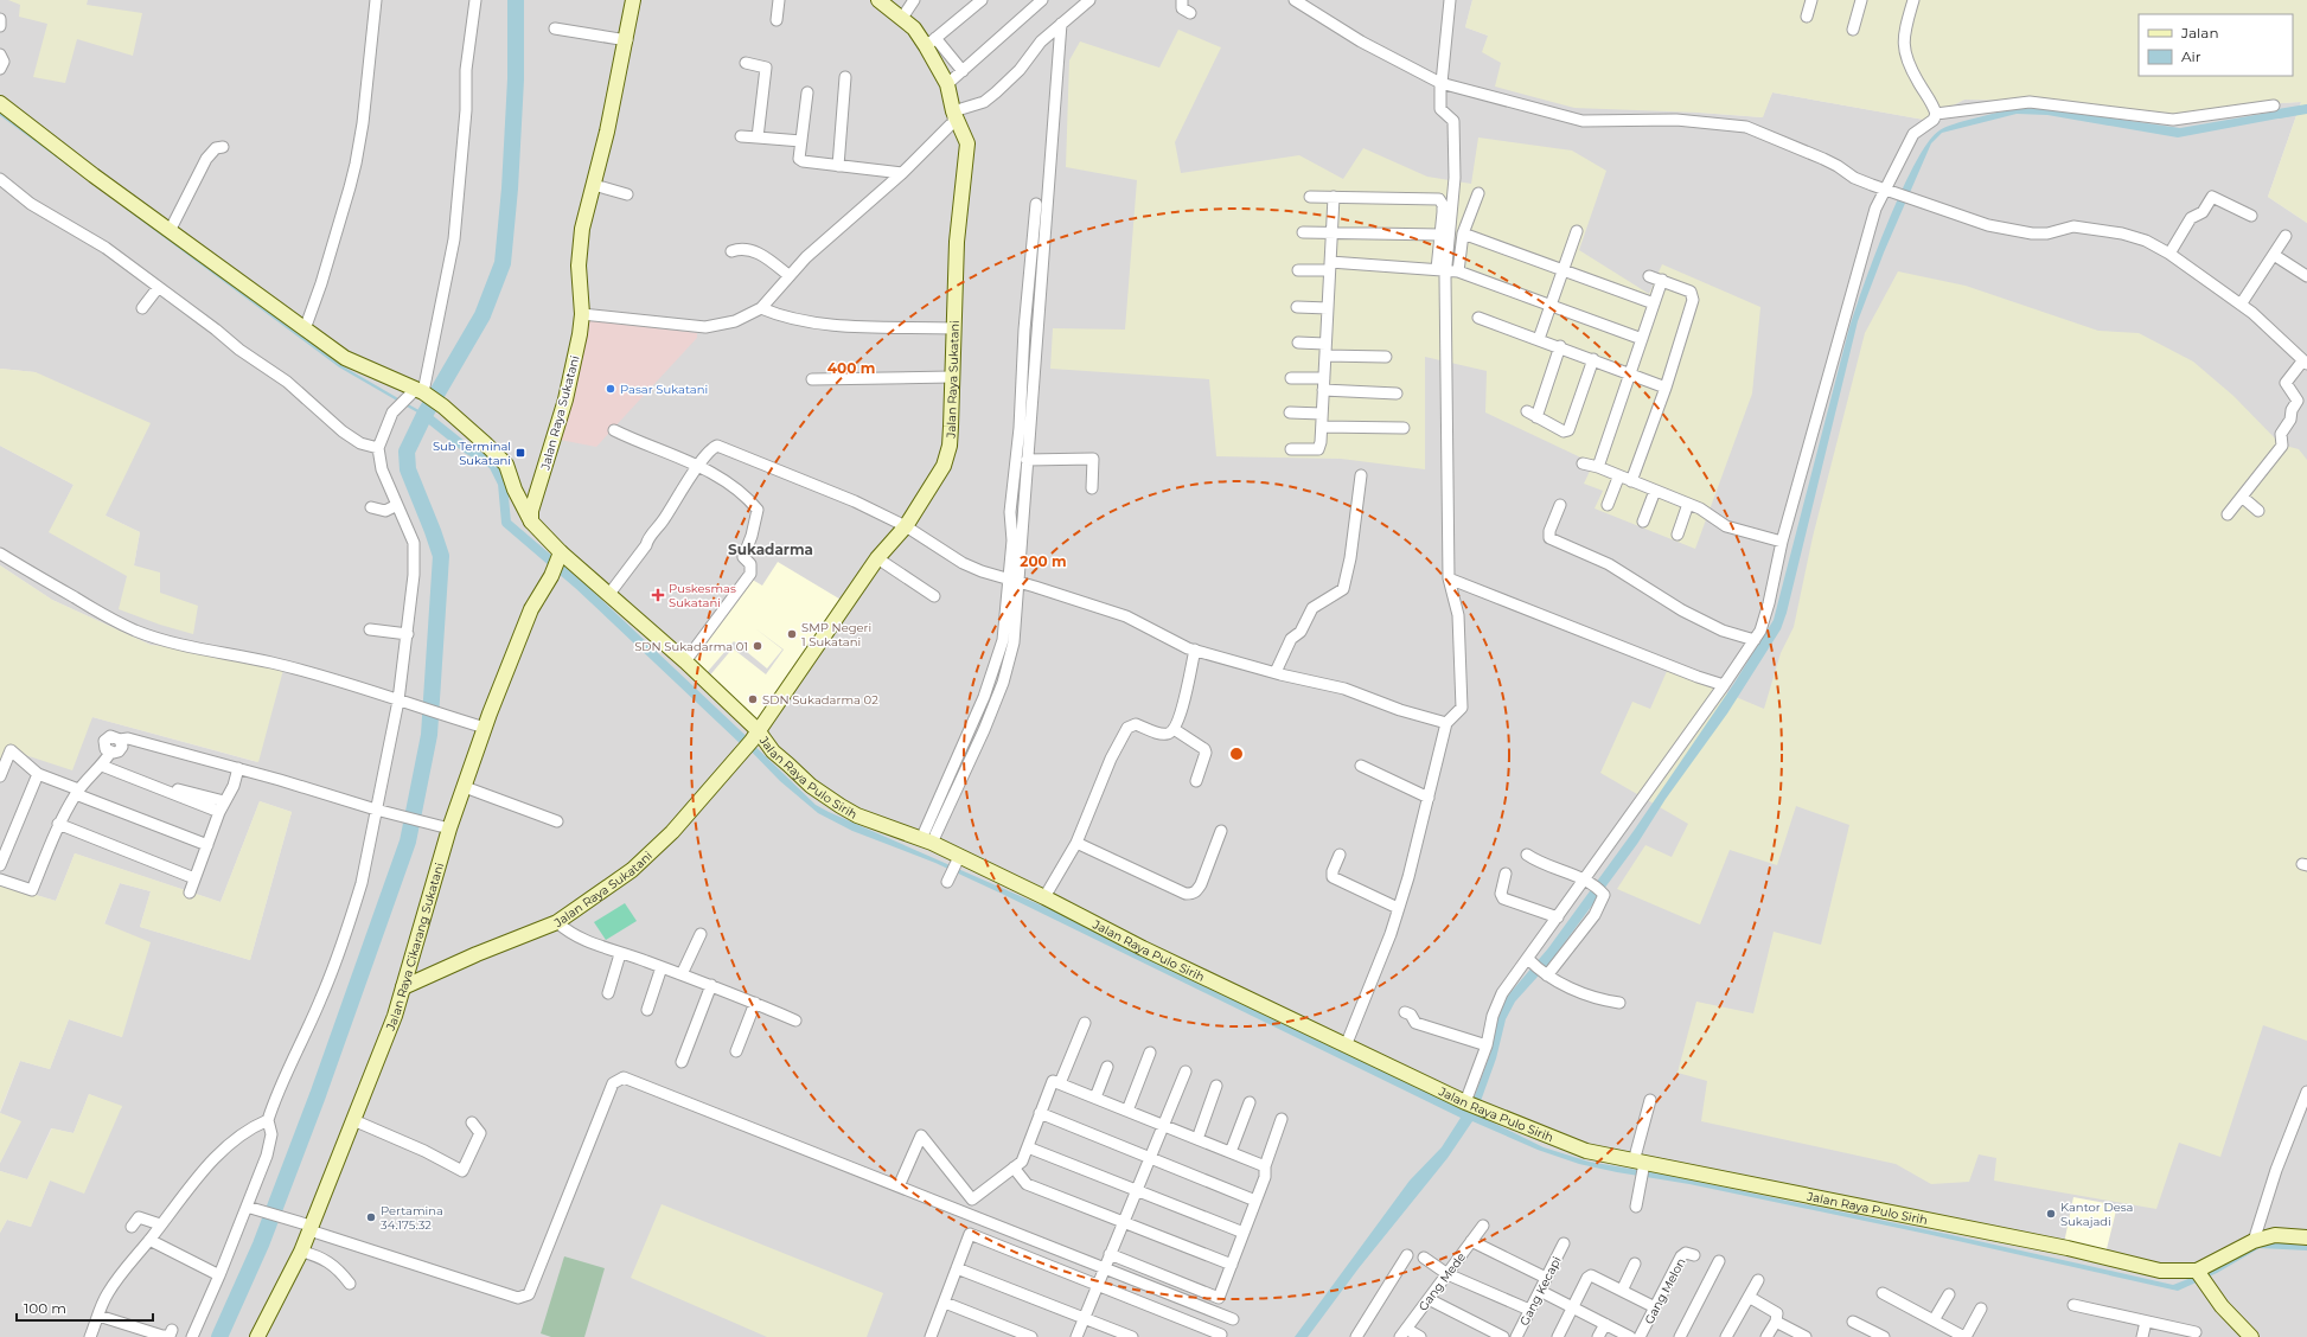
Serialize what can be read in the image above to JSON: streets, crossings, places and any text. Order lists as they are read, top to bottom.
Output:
{
  "streets": {
    "street": [
      "Jalan Raya Sukatani",
      "Jalan Raya Pulo Sirih",
      "Jalan Raya Cikarang Sukatani",
      "Gang Mede",
      "Gang Kecapi",
      "Gang Melon"
    ]
  },
  "crossings": [
    ["Jalan Raya Sukatani", "Jalan Raya Pulo Sirih"],
    ["Jalan Raya Sukatani", "Jalan Raya Cikarang Sukatani"]
  ],
  "districts": ["Sukadarma"],
  "places": {
    "other": [
      "Pasar Sukatani",
      "SMP Negeri 1 Sukatani",
      "SDN Sukadarma 01",
      "SDN Sukadarma 02",
      "Kantor Desa Sukajadi",
      "Pertamina 34.175.32"
    ],
    "transit": ["Sub Terminal Sukatani"],
    "health": ["Puskesmas Sukatani"]
  },
  "legend": ["Jalan", "Air"],
  "scale_bar": "100 m",
  "rings": ["400 m", "200 m"]
}
